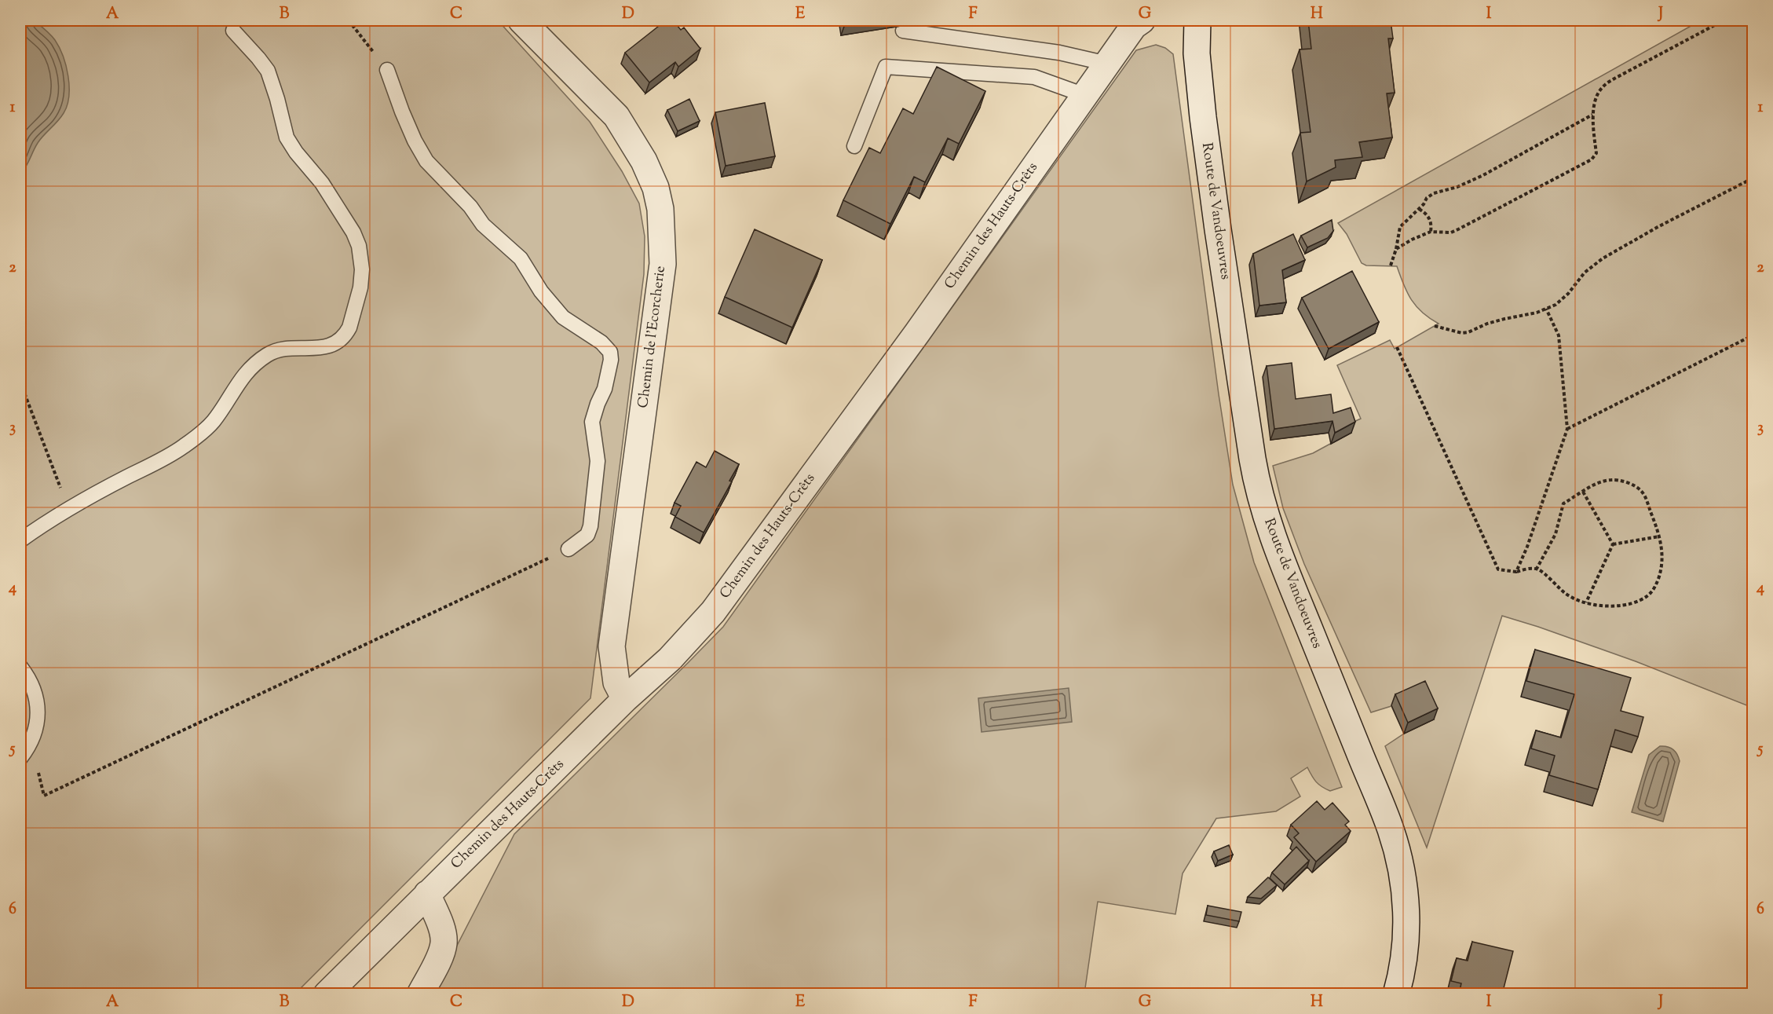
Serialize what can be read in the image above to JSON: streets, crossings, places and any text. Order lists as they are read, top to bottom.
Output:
{
  "streets": {
    "street": ["Route de Vandoeuvres", "Chemin des Hauts-Crêts", "Chemin de l'Ecorcherie"]
  },
  "crossings": [
    ["Chemin des Hauts-Crêts", "Chemin de l'Ecorcherie"]
  ],
  "grid": {
    "columns": [
      "A",
      "B",
      "C",
      "D",
      "E",
      "F",
      "G",
      "H",
      "I",
      "J"
    ],
    "rows": [
      "1",
      "2",
      "3",
      "4",
      "5",
      "6"
    ]
  }
}
